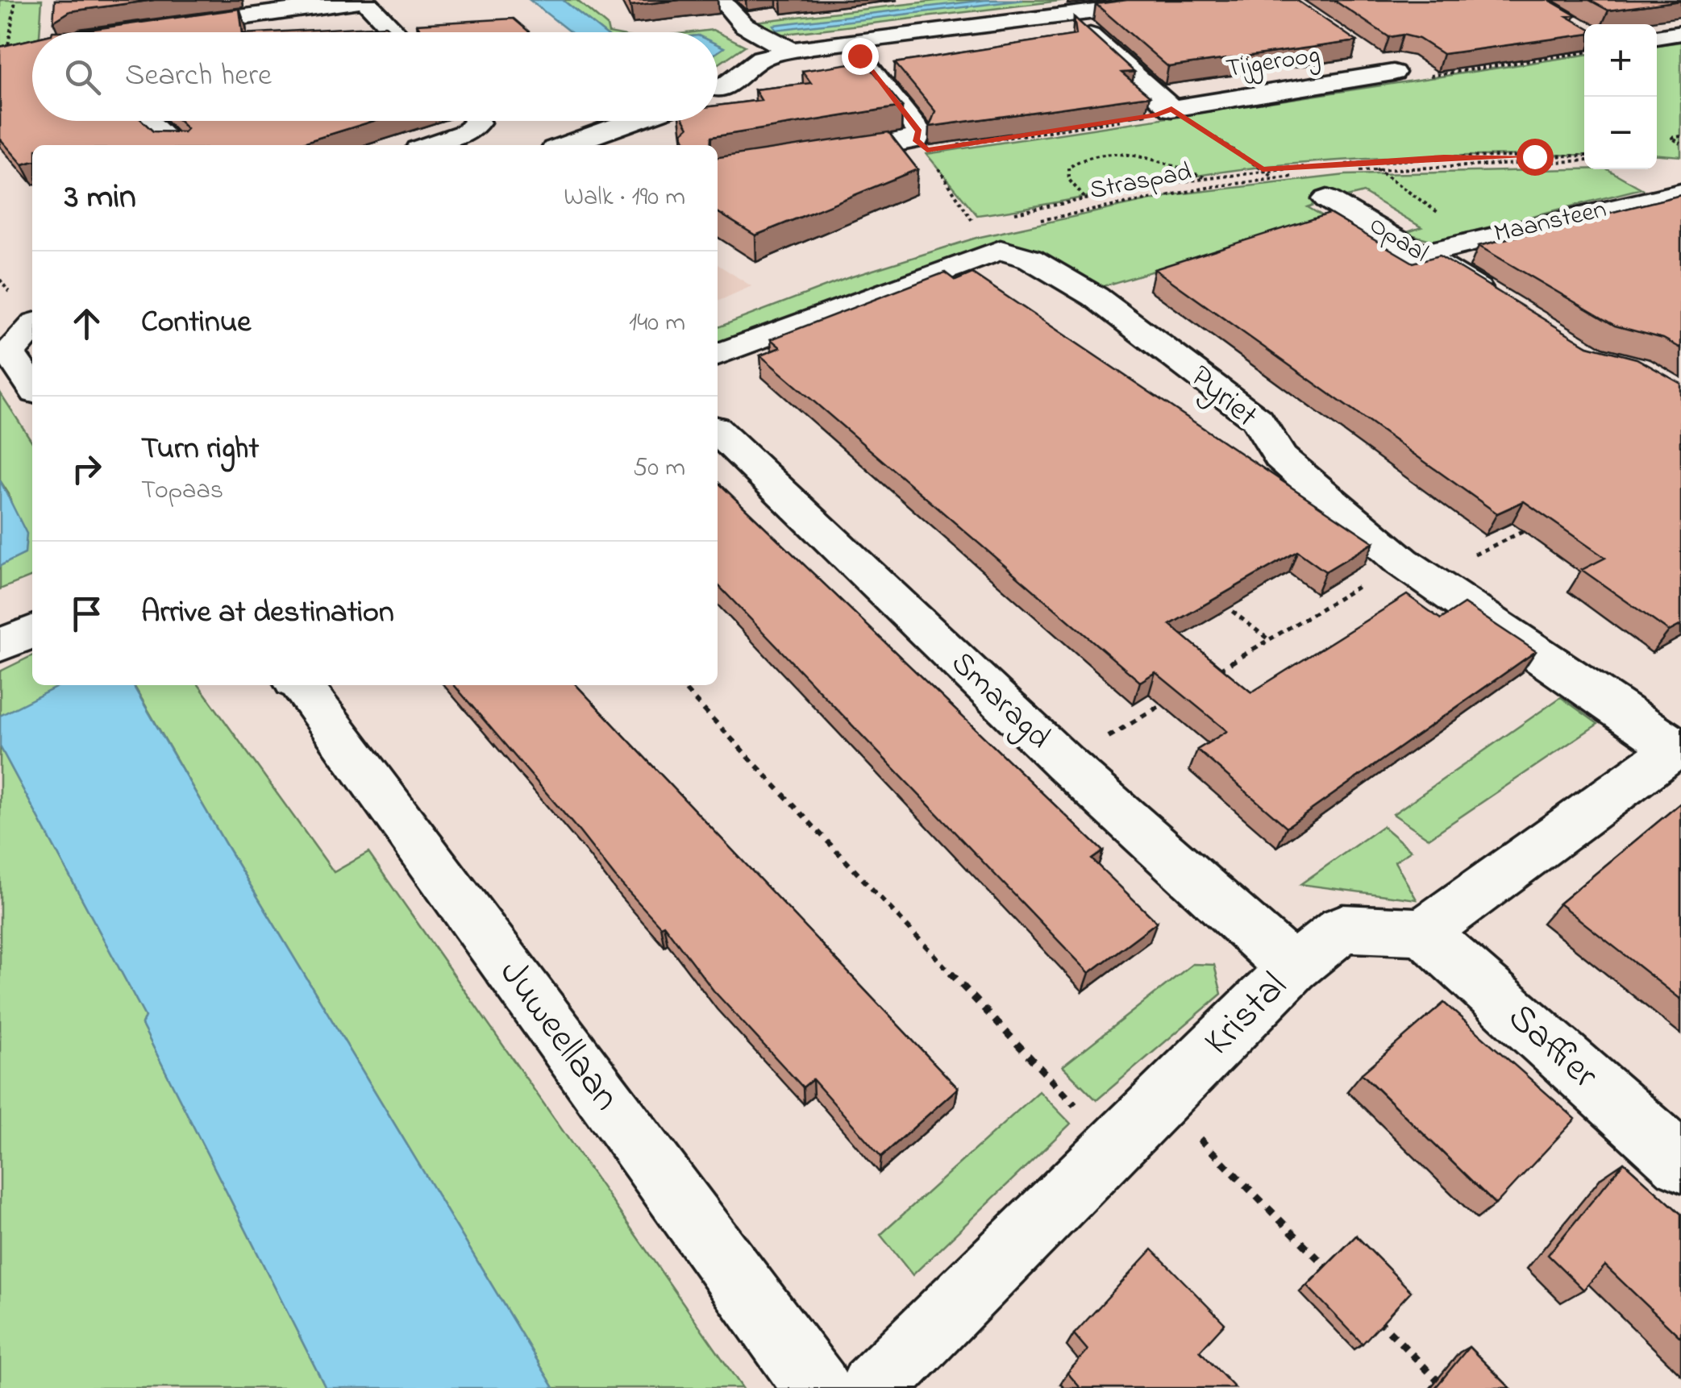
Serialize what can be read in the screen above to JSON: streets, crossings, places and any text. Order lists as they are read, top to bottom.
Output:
{
  "streets": {
    "street": [
      "Tijgeroog",
      "Maansteen",
      "Opaal",
      "Pyriet",
      "Smaragd",
      "Kristal",
      "Juweellaan",
      "Saffier"
    ],
    "path": ["Straspad"]
  },
  "crossings": [
    ["Maansteen", "Opaal"],
    ["Smaragd", "Kristal"],
    ["Kristal", "Saffier"]
  ],
  "page": {
    "map_buttons": ["+", "−"],
    "search": "Search here",
    "heading": ["3 min", "Walk · 190 m"],
    "list": [
      ["Continue", "140 m"],
      ["Turn right", "Topaas", "50 m"],
      "Arrive at destination"
    ]
  }
}
